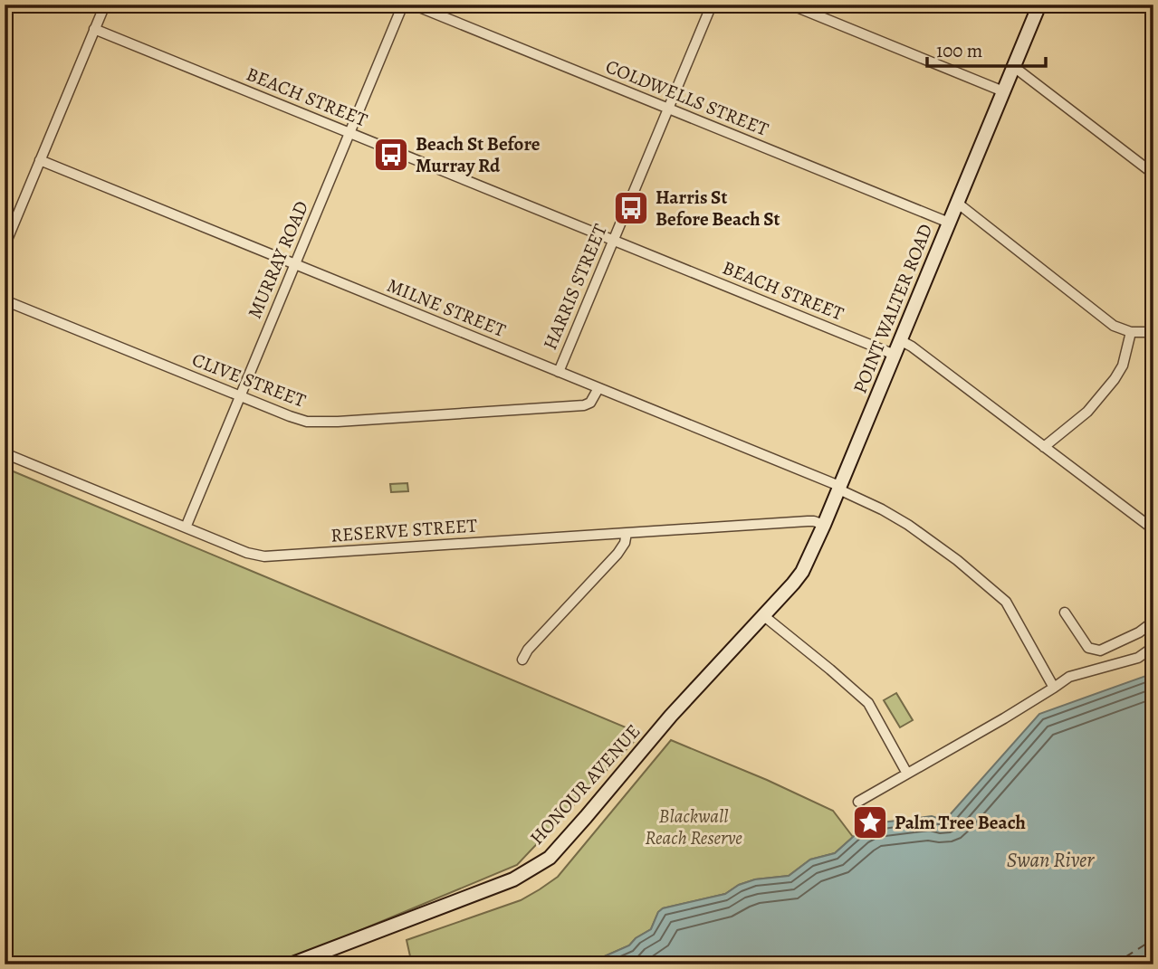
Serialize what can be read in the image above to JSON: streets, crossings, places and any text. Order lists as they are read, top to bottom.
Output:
{
  "streets": {
    "street": [
      "BEACH STREET",
      "COLDWELLS STREET",
      "MURRAY ROAD",
      "HARRIS STREET",
      "MILNE STREET",
      "POINT WALTER ROAD",
      "CLIVE STREET",
      "RESERVE STREET",
      "HONOUR AVENUE"
    ]
  },
  "crossings": [
    ["BEACH STREET", "MURRAY ROAD"],
    ["BEACH STREET", "HARRIS STREET"],
    ["BEACH STREET", "POINT WALTER ROAD"],
    ["COLDWELLS STREET", "HARRIS STREET"],
    ["COLDWELLS STREET", "POINT WALTER ROAD"],
    ["MURRAY ROAD", "MILNE STREET"],
    ["MURRAY ROAD", "CLIVE STREET"],
    ["MURRAY ROAD", "RESERVE STREET"],
    ["HARRIS STREET", "MILNE STREET"],
    ["MILNE STREET", "POINT WALTER ROAD"],
    ["MILNE STREET", "CLIVE STREET"],
    ["POINT WALTER ROAD", "RESERVE STREET"],
    ["POINT WALTER ROAD", "HONOUR AVENUE"]
  ],
  "water": ["Swan River"],
  "parks": ["Blackwall Reach Reserve"],
  "places": {
    "bus stop": ["Beach St Before Murray Rd", "Harris St Before Beach St"],
    "place": ["Palm Tree Beach"]
  },
  "scale_bar": "100 m"
}
